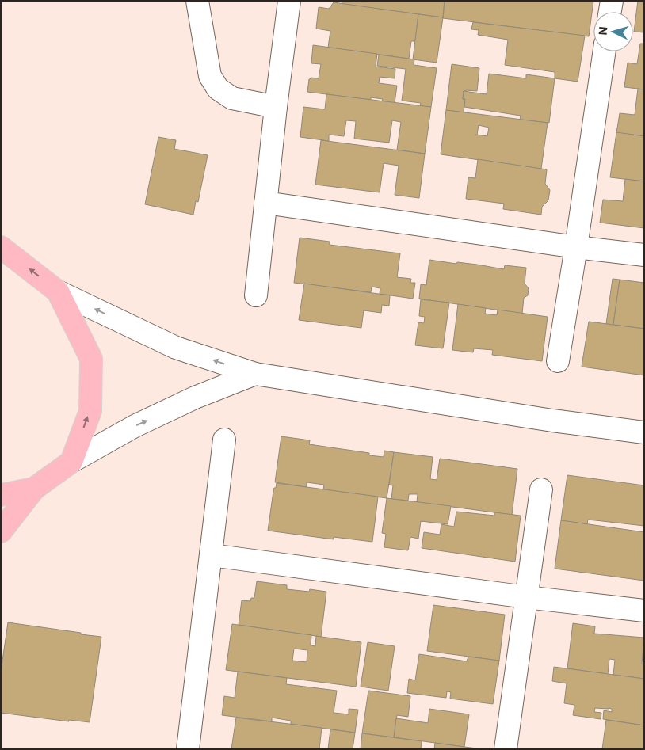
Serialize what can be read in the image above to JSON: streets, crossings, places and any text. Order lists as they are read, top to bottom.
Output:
{
  "north": "left"
}
